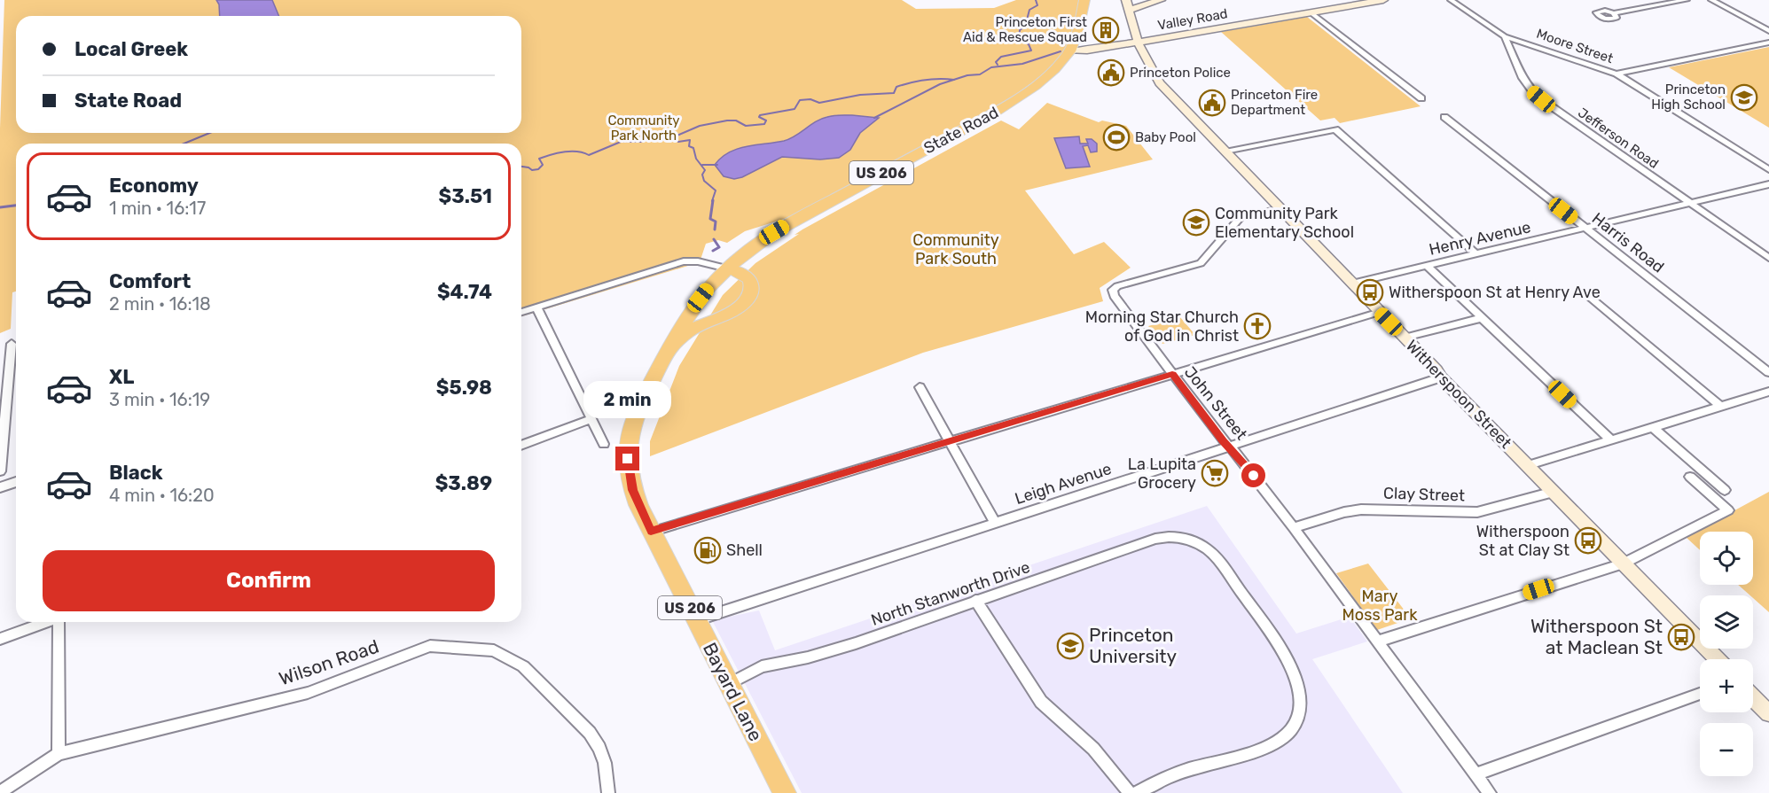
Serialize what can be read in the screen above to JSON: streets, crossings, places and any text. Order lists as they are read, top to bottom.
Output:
{
  "streets": {
    "highway": ["State Road", "US 206", "Bayard Lane"],
    "street": [
      "Valley Road",
      "Moore Street",
      "Jefferson Road",
      "Henry Avenue",
      "Harris Road",
      "Witherspoon Street",
      "John Street",
      "Leigh Avenue",
      "Clay Street",
      "North Stanworth Drive",
      "Wilson Road"
    ]
  },
  "crossings": [
    ["Valley Road", "State Road"],
    ["Valley Road", "Witherspoon Street"],
    ["Moore Street", "Jefferson Road"],
    ["State Road", "Bayard Lane"],
    ["Jefferson Road", "Henry Avenue"],
    ["Henry Avenue", "Harris Road"],
    ["Henry Avenue", "Witherspoon Street"],
    ["Witherspoon Street", "John Street"],
    ["Witherspoon Street", "Leigh Avenue"],
    ["Witherspoon Street", "Clay Street"],
    ["John Street", "Leigh Avenue"],
    ["John Street", "Clay Street"],
    ["Leigh Avenue", "Bayard Lane"],
    ["North Stanworth Drive", "Bayard Lane"]
  ],
  "parks": ["Community Park North", "Community Park South", "Mary Moss Park"],
  "places": {
    "building": ["Princeton First Aid & Rescue Squad"],
    "public building": ["Princeton Police", "Princeton Fire Department"],
    "school or university": ["Princeton High School", "Community Park Elementary School", "Princeton University"],
    "sports": ["Baby Pool"],
    "bus stop": ["Witherspoon St at Henry Ave", "Witherspoon St at Clay St", "Witherspoon St at Maclean St"],
    "church": ["Morning Star Church of God in Christ"],
    "supermarket": ["La Lupita Grocery"],
    "fuel station": ["Shell"]
  },
  "page": {
    "banner": ["Local Greek", "State Road"],
    "list": [
      {
        "name": "Economy",
        "note": "1 min · 16:17",
        "value": "$3.51"
      },
      {
        "name": "Comfort",
        "note": "2 min · 16:18",
        "value": "$4.74"
      },
      {
        "name": "XL",
        "note": "3 min · 16:19",
        "value": "$5.98"
      },
      {
        "name": "Black",
        "note": "4 min · 16:20",
        "value": "$3.89"
      }
    ],
    "bubble": "2 min",
    "map_buttons": ["+", "−"],
    "buttons": "Confirm"
  }
}
